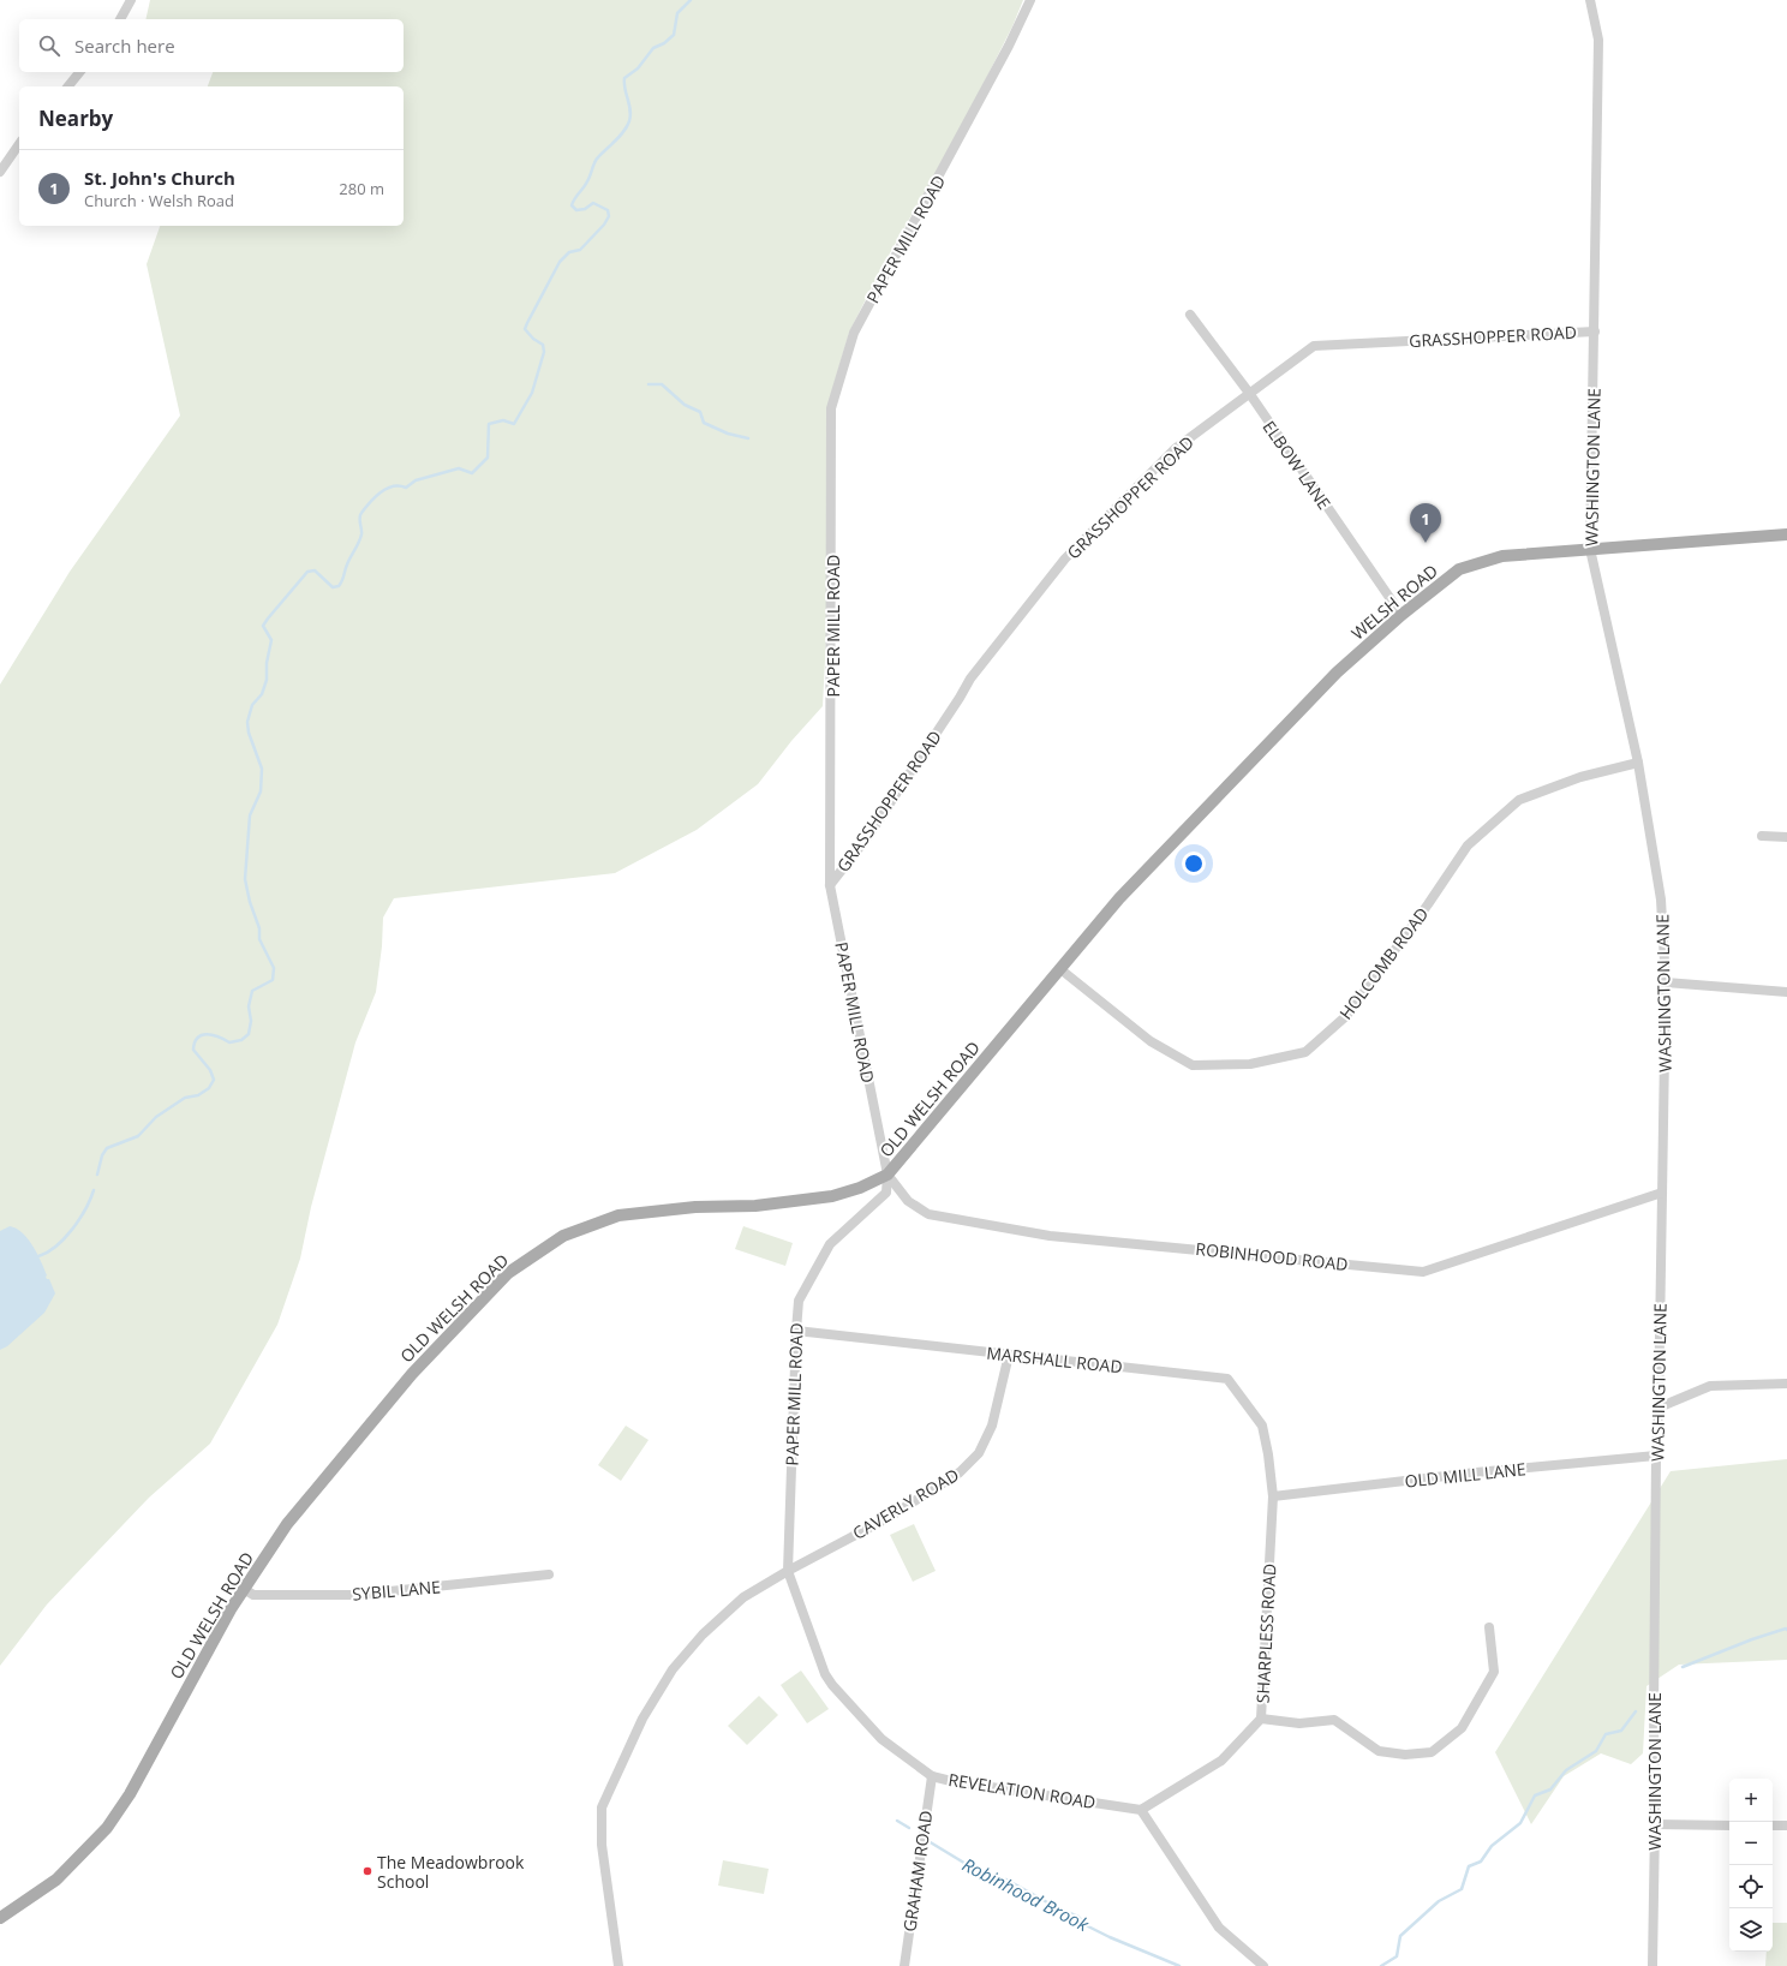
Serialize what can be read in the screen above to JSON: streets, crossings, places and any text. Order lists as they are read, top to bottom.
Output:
{
  "streets": {
    "main road": ["WELSH ROAD", "OLD WELSH ROAD"],
    "street": [
      "PAPER MILL ROAD",
      "GRASSHOPPER ROAD",
      "ELBOW LANE",
      "WASHINGTON LANE",
      "HOLCOMB ROAD",
      "ROBINHOOD ROAD",
      "MARSHALL ROAD",
      "OLD MILL LANE",
      "CAVERLY ROAD",
      "SYBIL LANE",
      "SHARPLESS ROAD",
      "REVELATION ROAD",
      "GRAHAM ROAD"
    ]
  },
  "crossings": [
    ["PAPER MILL ROAD", "GRASSHOPPER ROAD"],
    ["PAPER MILL ROAD", "OLD WELSH ROAD"],
    ["PAPER MILL ROAD", "ROBINHOOD ROAD"],
    ["PAPER MILL ROAD", "MARSHALL ROAD"],
    ["PAPER MILL ROAD", "CAVERLY ROAD"],
    ["PAPER MILL ROAD", "REVELATION ROAD"],
    ["GRASSHOPPER ROAD", "ELBOW LANE"],
    ["GRASSHOPPER ROAD", "WASHINGTON LANE"],
    ["ELBOW LANE", "WELSH ROAD"],
    ["WASHINGTON LANE", "WELSH ROAD"],
    ["WASHINGTON LANE", "HOLCOMB ROAD"],
    ["WASHINGTON LANE", "ROBINHOOD ROAD"],
    ["WASHINGTON LANE", "OLD MILL LANE"],
    ["WELSH ROAD", "OLD WELSH ROAD"],
    ["HOLCOMB ROAD", "OLD WELSH ROAD"],
    ["OLD WELSH ROAD", "ROBINHOOD ROAD"],
    ["OLD WELSH ROAD", "SYBIL LANE"],
    ["MARSHALL ROAD", "CAVERLY ROAD"],
    ["MARSHALL ROAD", "SHARPLESS ROAD"],
    ["OLD MILL LANE", "SHARPLESS ROAD"],
    ["CAVERLY ROAD", "REVELATION ROAD"],
    ["SHARPLESS ROAD", "REVELATION ROAD"],
    ["REVELATION ROAD", "GRAHAM ROAD"]
  ],
  "water": ["Robinhood Brook"],
  "places": ["The Meadowbrook School"],
  "page": {
    "search": "Search here",
    "heading": "Nearby",
    "list": [
      {
        "mark": "1",
        "name": "St. John's Church",
        "note": "Church · Welsh Road",
        "value": "280 m"
      }
    ],
    "pins": "1",
    "map_buttons": ["+", "−"]
  }
}
